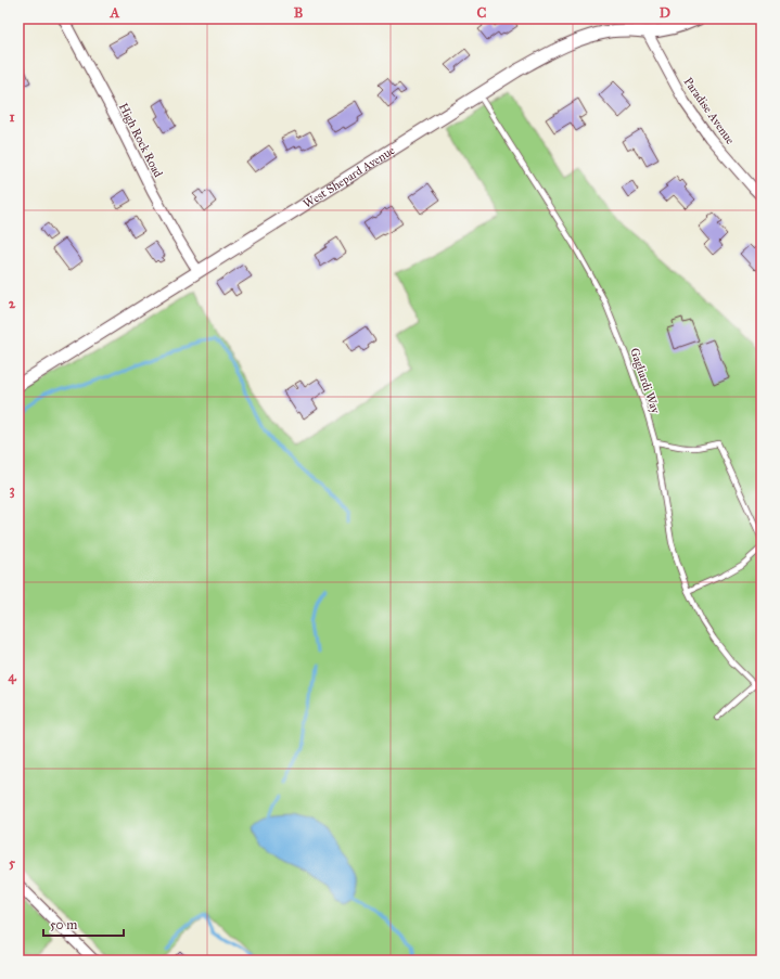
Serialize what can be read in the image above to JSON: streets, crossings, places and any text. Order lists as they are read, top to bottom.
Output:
{
  "streets": {
    "street": ["Paradise Avenue", "High Rock Road", "West Shepard Avenue"],
    "lane": ["Gagliardi Way"]
  },
  "crossings": [
    ["Paradise Avenue", "West Shepard Avenue"],
    ["High Rock Road", "West Shepard Avenue"],
    ["West Shepard Avenue", "Gagliardi Way"]
  ],
  "scale_bar": "50 m",
  "grid": {
    "columns": [
      "A",
      "B",
      "C",
      "D"
    ],
    "rows": [
      "1",
      "2",
      "3",
      "4",
      "5"
    ]
  }
}
